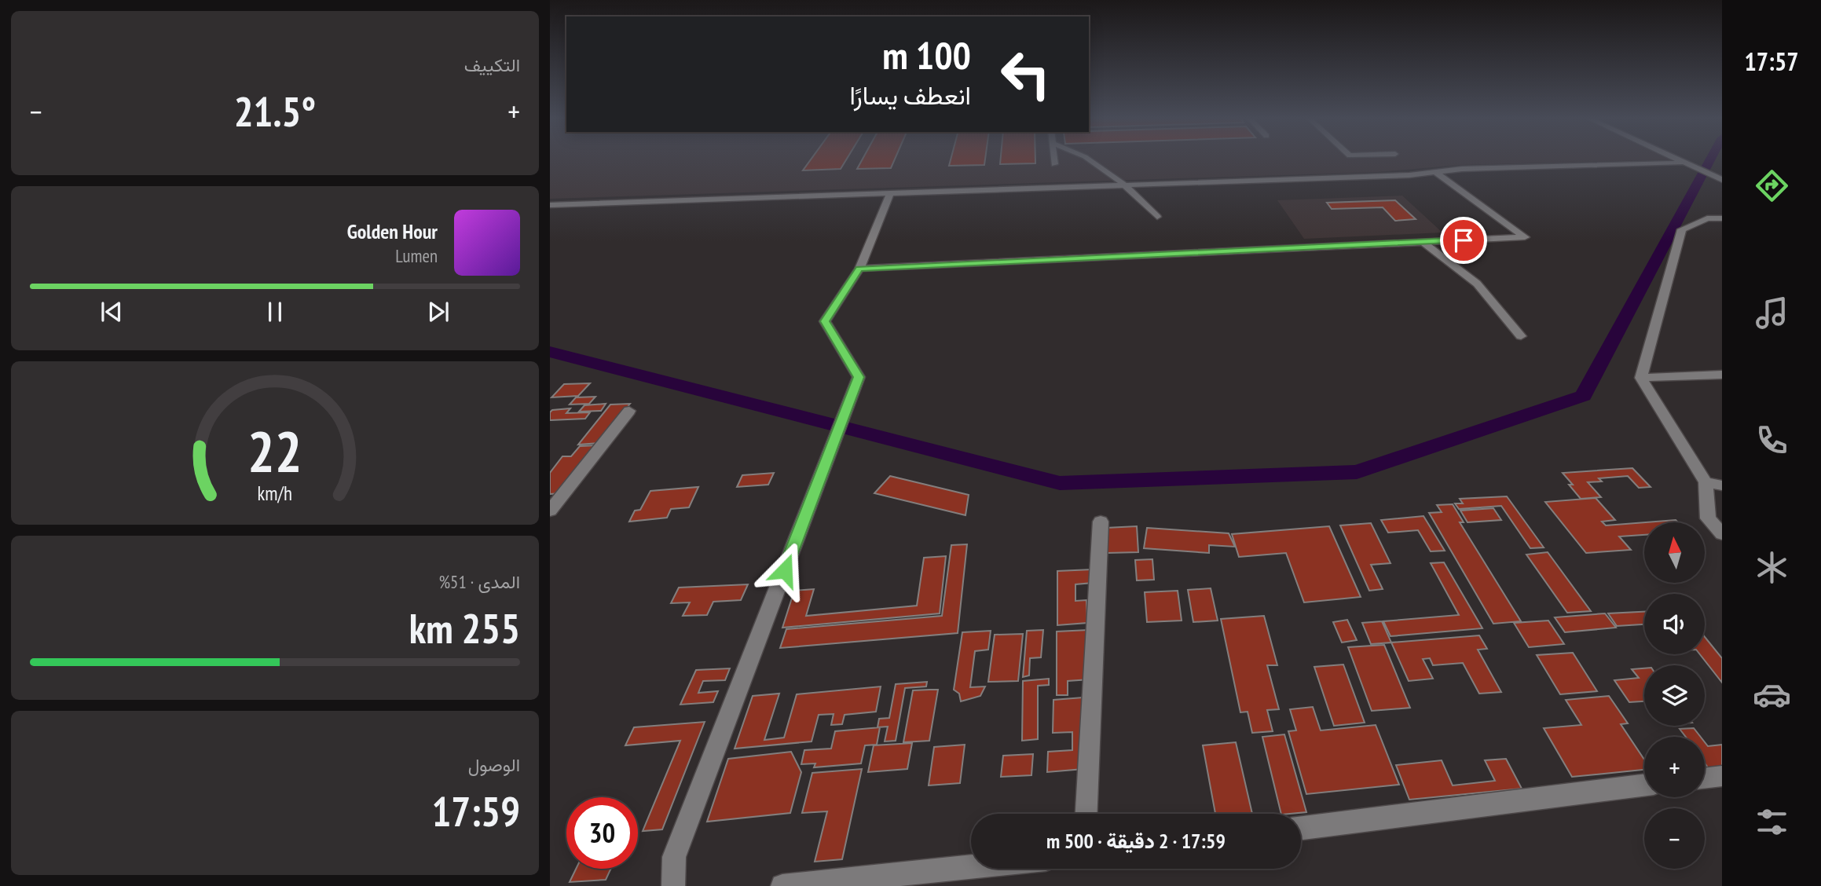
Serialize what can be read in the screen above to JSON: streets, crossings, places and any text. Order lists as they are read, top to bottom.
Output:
{
  "north": "top",
  "page": {
    "tabs": "17:57",
    "tile": [
      "التكييف",
      ["المدى · 51%", "255 km"],
      ["الوصول", "17:59"]
    ],
    "turn": ["100 m", "انعطف يسارًا"],
    "heat": ["−", "21.5°", "+"],
    "song": ["Golden Hour", "Lumen"],
    "map_buttons": ["+", "−"],
    "limit": "30",
    "trip": "17:59 · 2 دقيقة · 500 m",
    "gauge": ["22", "km/h"]
  }
}
